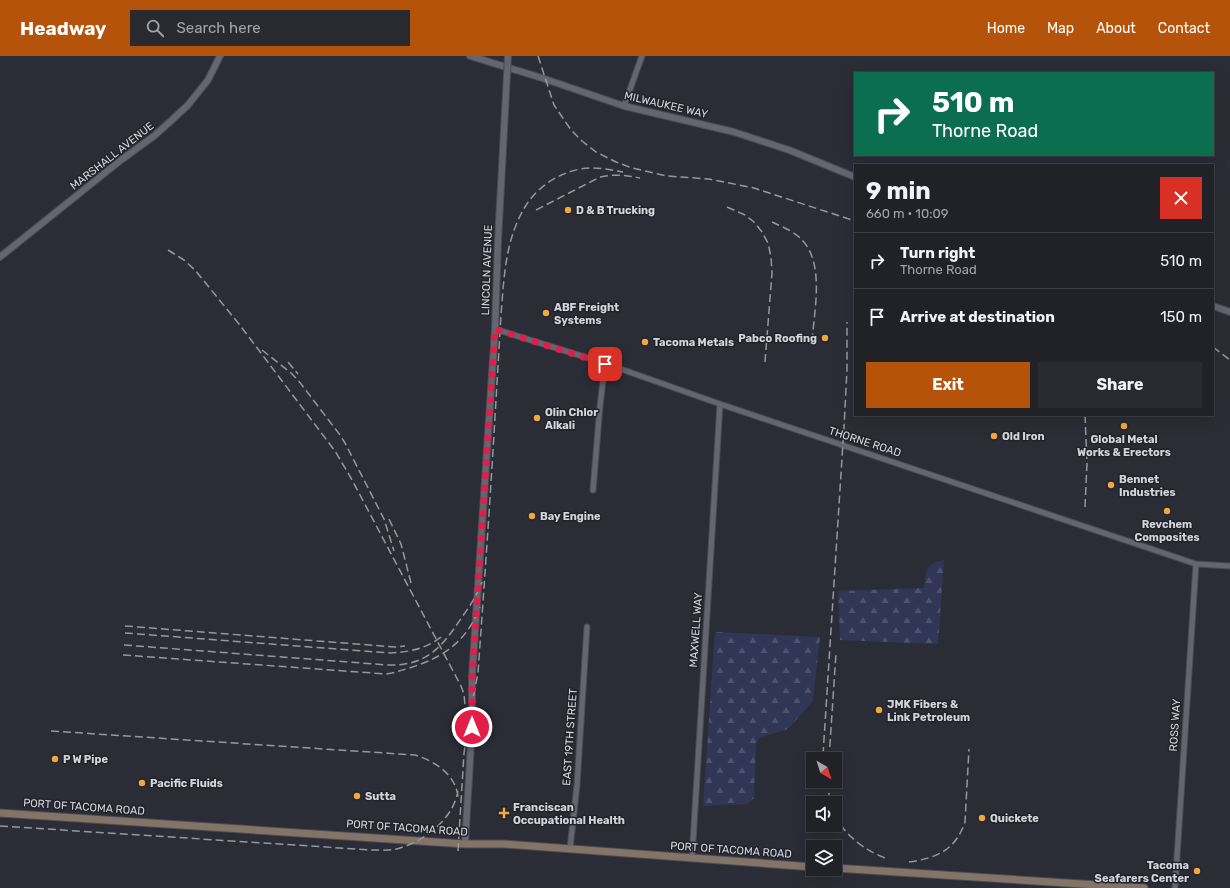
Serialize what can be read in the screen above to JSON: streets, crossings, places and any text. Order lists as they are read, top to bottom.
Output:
{
  "streets": {
    "main road": ["PORT OF TACOMA ROAD"],
    "street": [
      "MILWAUKEE WAY",
      "MARSHALL AVENUE",
      "LINCOLN AVENUE",
      "THORNE ROAD",
      "MAXWELL WAY",
      "ROSS WAY",
      "EAST 19TH STREET"
    ]
  },
  "crossings": [
    ["LINCOLN AVENUE", "THORNE ROAD"],
    ["LINCOLN AVENUE", "PORT OF TACOMA ROAD"],
    ["THORNE ROAD", "MAXWELL WAY"],
    ["THORNE ROAD", "ROSS WAY"],
    ["MAXWELL WAY", "PORT OF TACOMA ROAD"],
    ["EAST 19TH STREET", "PORT OF TACOMA ROAD"]
  ],
  "places": {
    "other": [
      "D & B Trucking",
      "ABF Freight Systems",
      "Pabco Roofing",
      "Tacoma Metals",
      "Olin Chlor Alkali",
      "Global Metal Works & Erectors",
      "Old Iron",
      "Bennet Industries",
      "Revchem Composites",
      "Bay Engine",
      "JMK Fibers & Link Petroleum",
      "P W Pipe",
      "Pacific Fluids",
      "Sutta",
      "Quickete",
      "Tacoma Seafarers Center"
    ],
    "health": ["Franciscan Occupational Health"]
  },
  "north": "bottom right",
  "page": {
    "header": "Headway",
    "search": "Search here",
    "nav": [
      "Home",
      "Map",
      "About",
      "Contact"
    ],
    "turn": ["510 m", "Thorne Road"],
    "heading": ["9 min", "660 m · 10:09"],
    "list": [
      {
        "name": "Turn right",
        "note": "Thorne Road",
        "value": "510 m"
      },
      {
        "name": "Arrive at destination",
        "value": "150 m"
      }
    ],
    "buttons": ["Exit", "Share"]
  }
}
